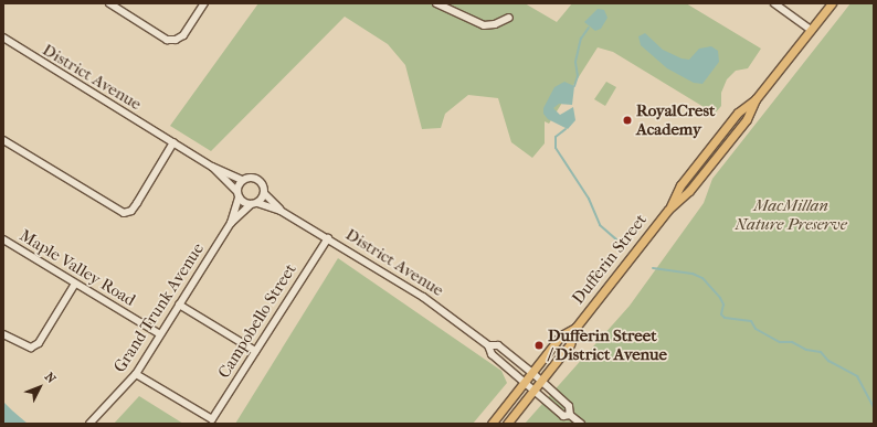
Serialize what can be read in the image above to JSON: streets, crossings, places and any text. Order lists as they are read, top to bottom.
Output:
{
  "streets": {
    "main road": ["Dufferin Street"],
    "street": [
      "District Avenue",
      "Maple Valley Road",
      "Grand Trunk Avenue",
      "Campobello Street"
    ]
  },
  "crossings": [
    ["District Avenue", "Dufferin Street"],
    ["District Avenue", "Grand Trunk Avenue"],
    ["District Avenue", "Campobello Street"],
    ["Maple Valley Road", "Grand Trunk Avenue"],
    ["Grand Trunk Avenue", "Campobello Street"]
  ],
  "parks": ["MacMillan Nature Preserve"],
  "places": ["RoyalCrest Academy", "Dufferin Street / District Avenue"],
  "north": "top right"
}
